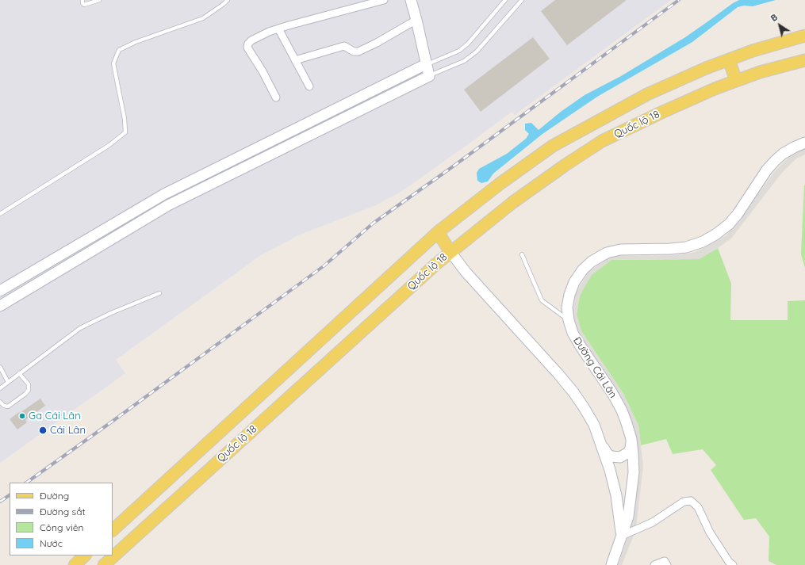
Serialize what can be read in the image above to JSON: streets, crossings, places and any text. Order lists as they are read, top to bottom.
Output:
{
  "streets": {
    "main road": ["Quốc lộ 18", "Đường Cái Lân"]
  },
  "places": ["Ga Cái Lân", "Cái Lân"],
  "legend": [
    "Đường",
    "Đường sắt",
    "Công viên",
    "Nước"
  ],
  "north": "top left"
}
